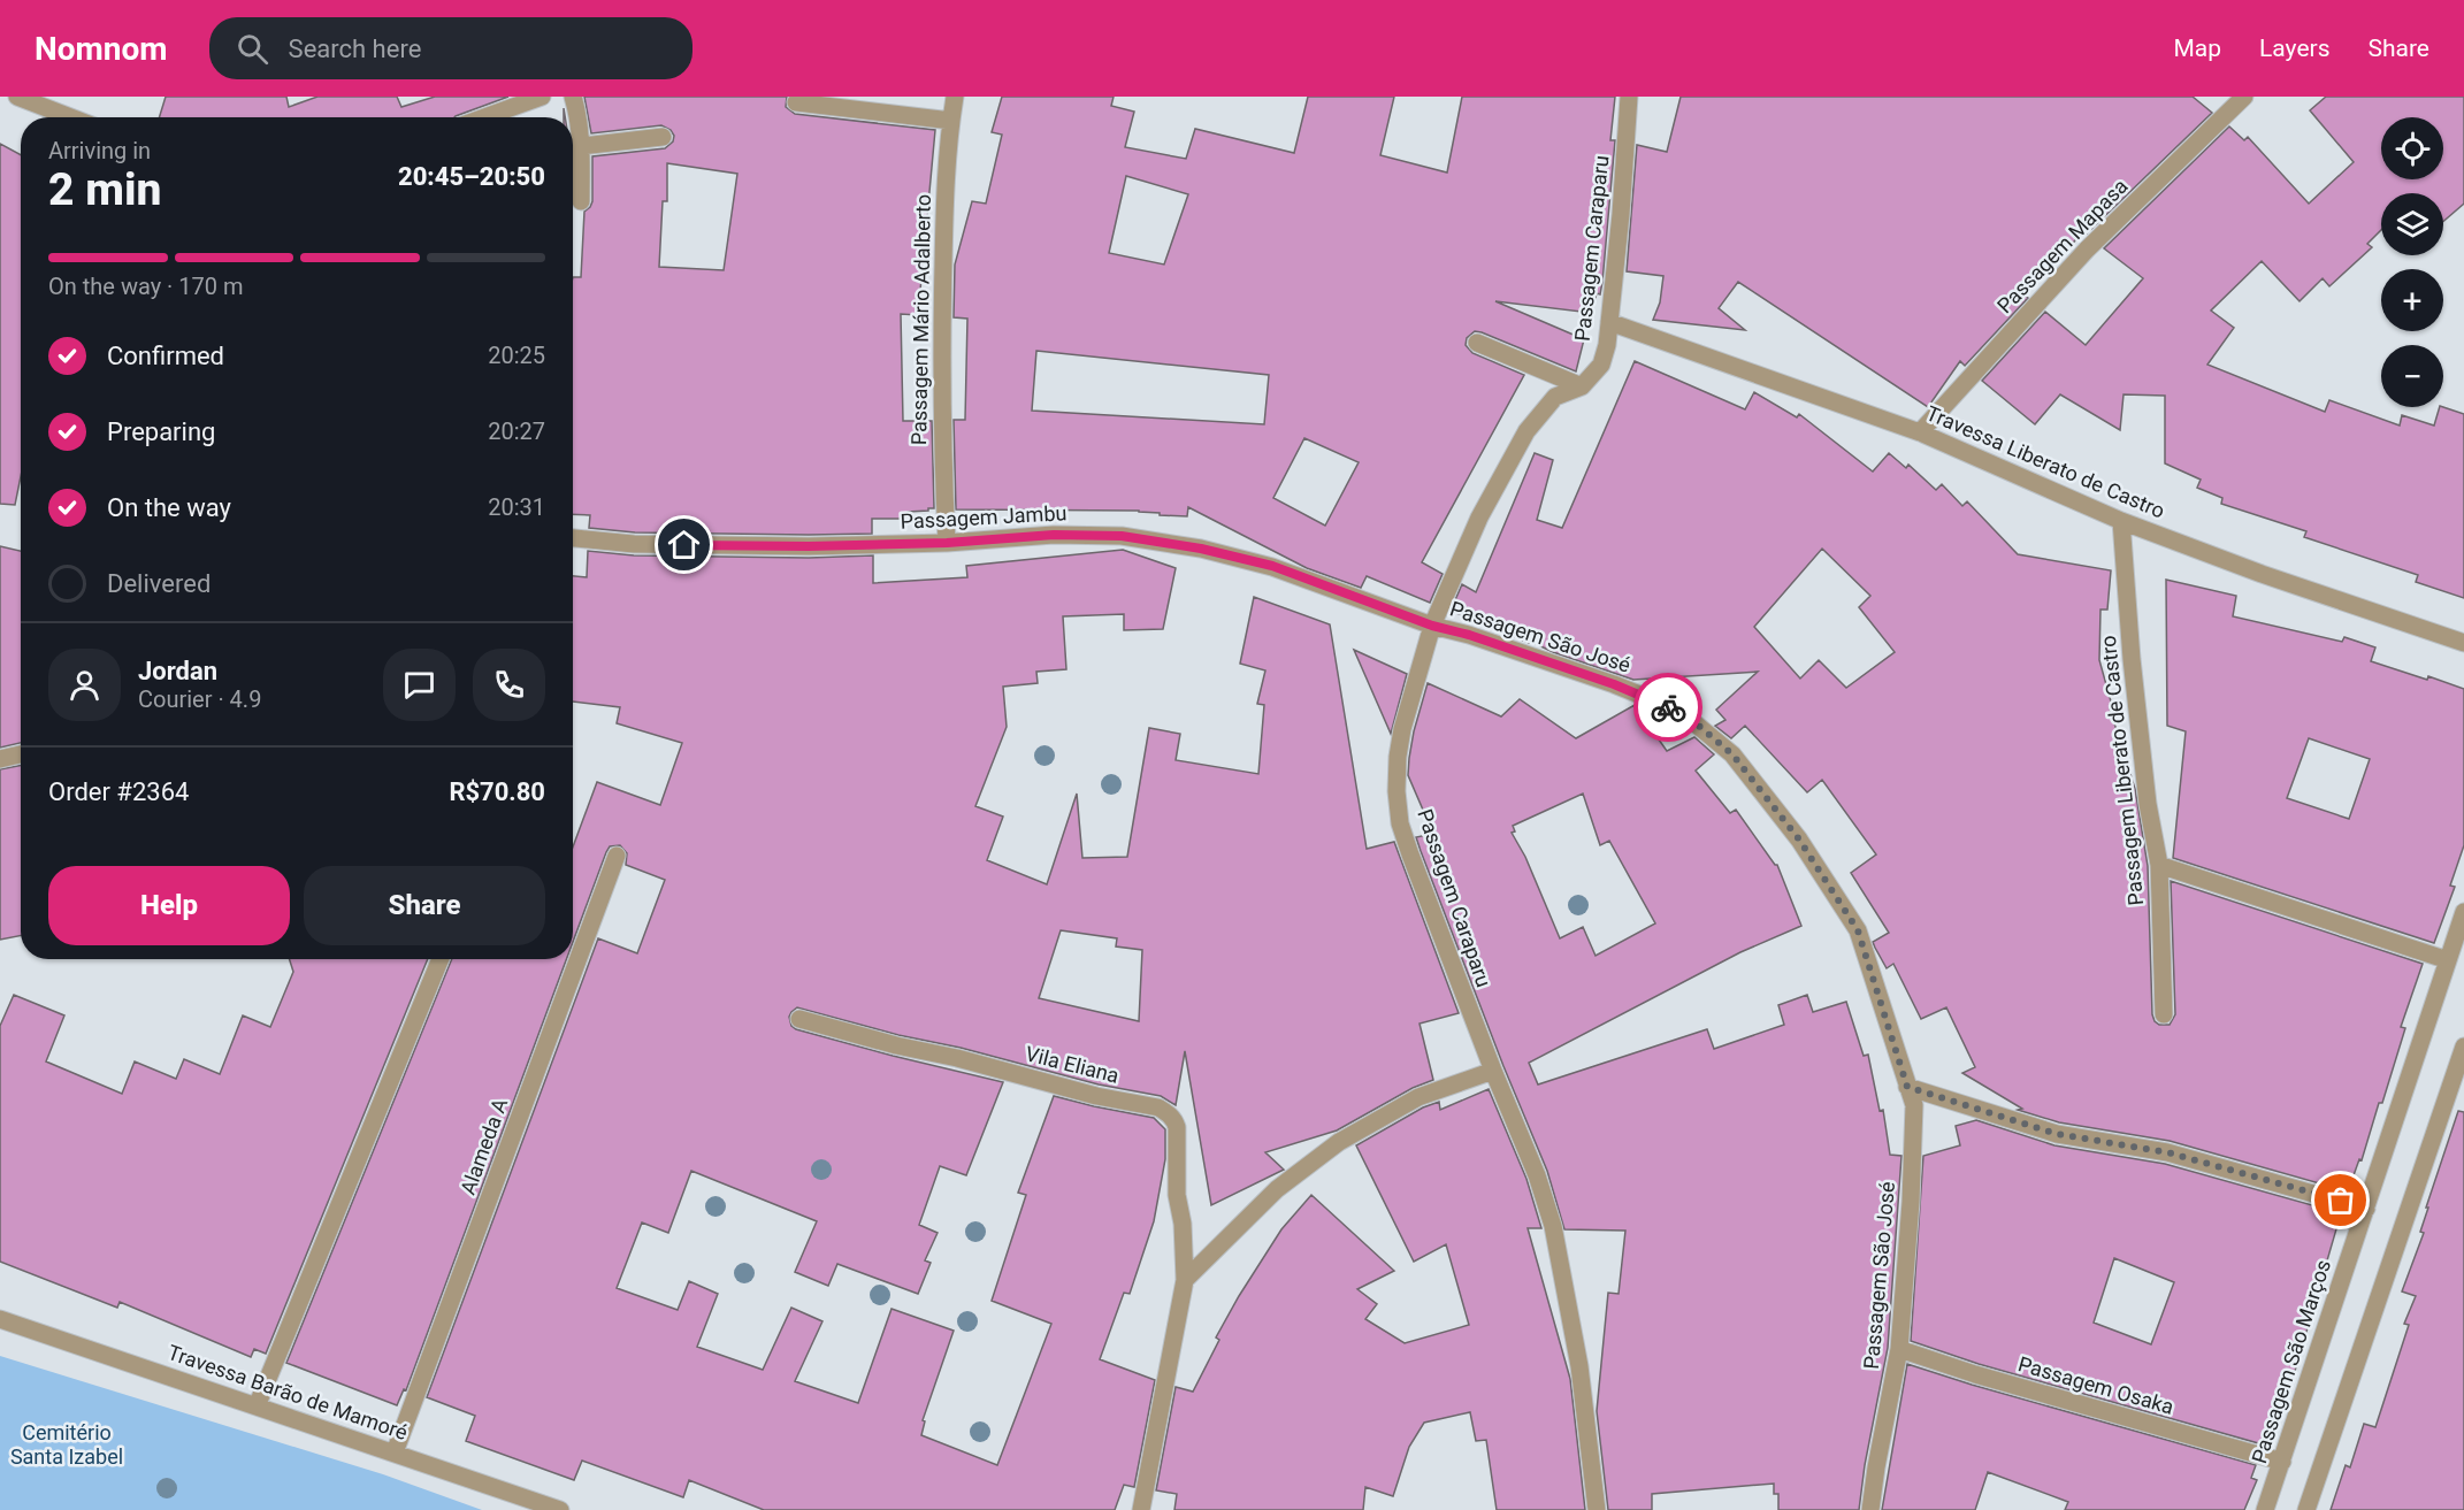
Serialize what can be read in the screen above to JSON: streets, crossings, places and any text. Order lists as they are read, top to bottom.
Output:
{
  "streets": {
    "street": [
      "Passagem Mapasa",
      "Passagem Caraparu",
      "Passagem Mário Adalberto",
      "Travessa Liberato de Castro",
      "Passagem Jambu",
      "Passagem São José",
      "Passagem Liberato de Castro",
      "Vila Eliana",
      "Alameda A",
      "Passagem São Marços",
      "Passagem Osaka",
      "Travessa Barão de Mamoré"
    ]
  },
  "crossings": [
    ["Passagem Mapasa", "Travessa Liberato de Castro"],
    ["Passagem Caraparu", "Travessa Liberato de Castro"],
    ["Passagem Caraparu", "Passagem Jambu"],
    ["Passagem Caraparu", "Passagem São José"],
    ["Passagem Mário Adalberto", "Passagem Jambu"],
    ["Travessa Liberato de Castro", "Passagem Liberato de Castro"],
    ["Passagem Jambu", "Passagem São José"],
    ["Passagem São José", "Passagem Osaka"],
    ["Alameda A", "Travessa Barão de Mamoré"],
    ["Passagem São Marços", "Passagem Osaka"]
  ],
  "parks": ["Cemitério Santa Izabel"],
  "page": {
    "header": "Nomnom",
    "search": "Search here",
    "nav": ["Map", "Layers", "Share"],
    "map_buttons": ["+", "−"],
    "heading": ["2 min", "Arriving in", "20:45–20:50"],
    "panel": [
      "Jordan",
      "Courier · 4.9",
      "Order #2364",
      "R$70.80"
    ],
    "bar": "On the way · 170 m",
    "list": [
      ["Confirmed", "20:25"],
      ["Preparing", "20:27"],
      ["On the way", "20:31"],
      "Delivered"
    ],
    "buttons": ["Help", "Share"]
  }
}
